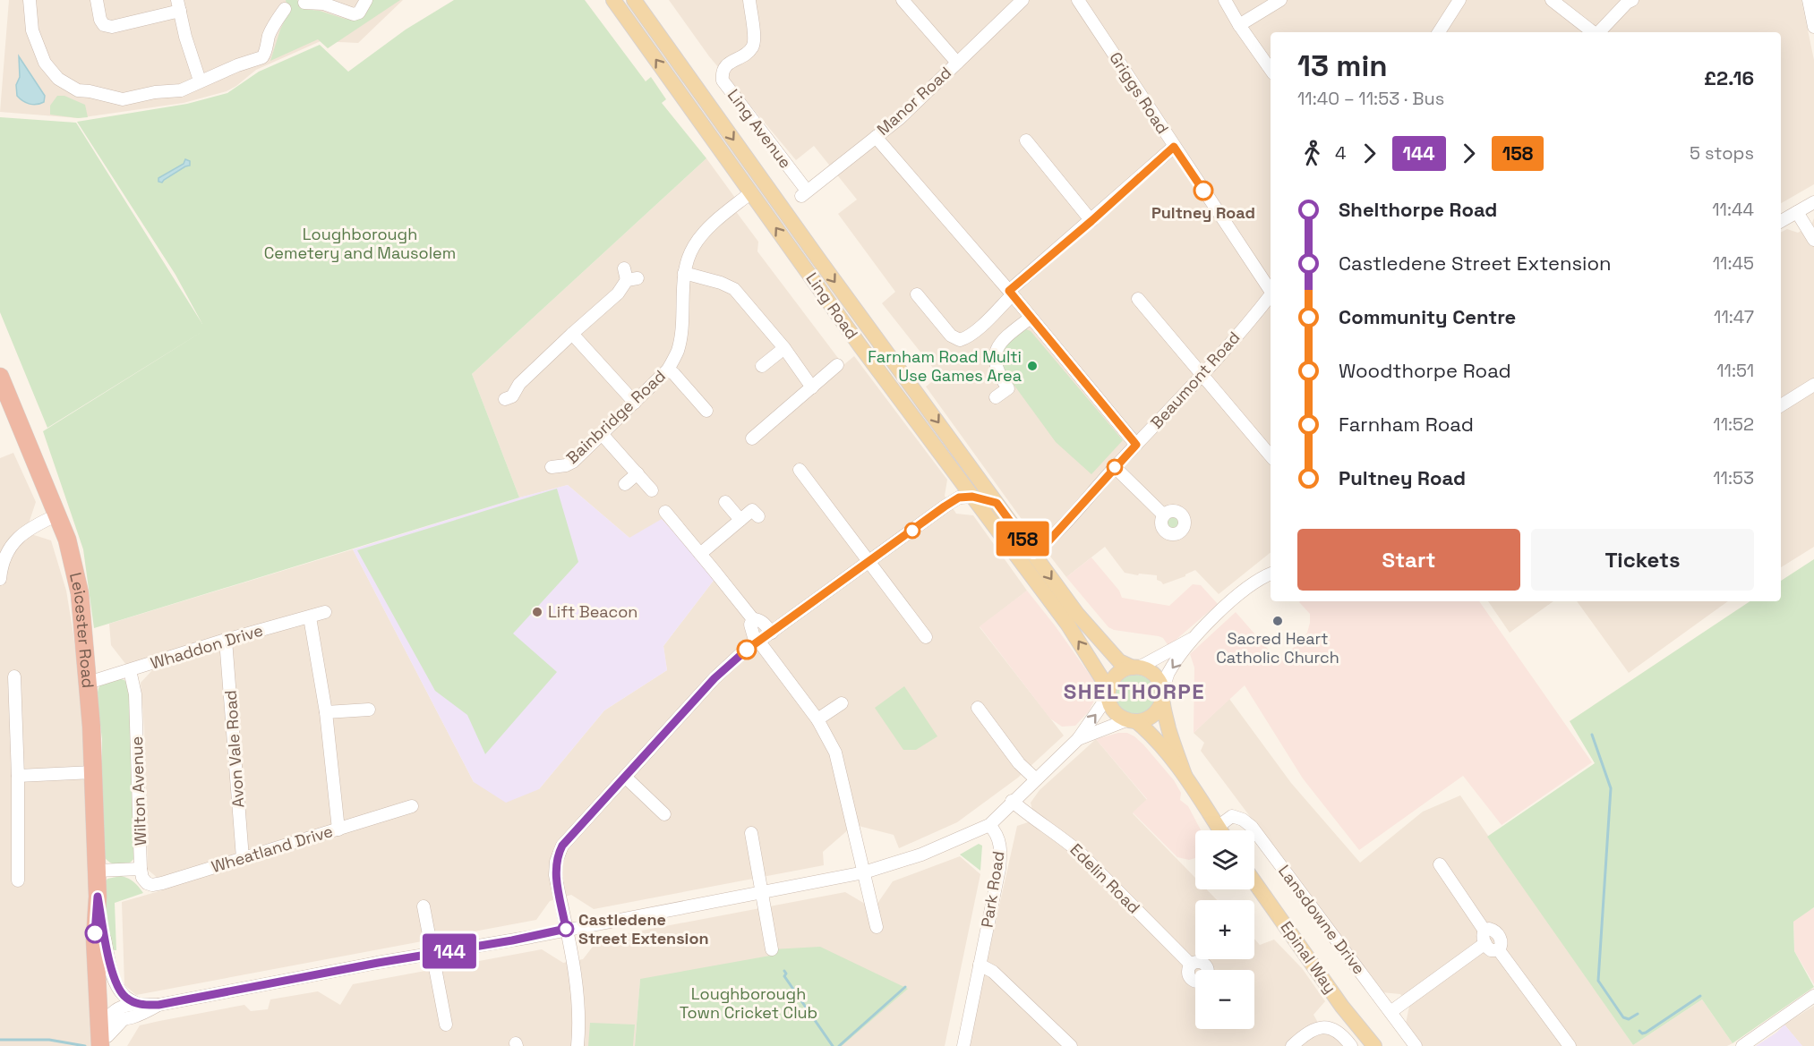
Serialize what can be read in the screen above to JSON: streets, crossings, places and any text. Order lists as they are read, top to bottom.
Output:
{
  "streets": {
    "highway": ["Leicester Road"],
    "main road": ["Ling Road", "Epinal Way"],
    "street": [
      "Griggs Road",
      "Manor Road",
      "Ling Avenue",
      "Beaumont Road",
      "Bainbridge Road",
      "Whaddon Drive",
      "Avon Vale Road",
      "Wilton Avenue",
      "Wheatland Drive",
      "Edelin Road",
      "Park Road",
      "Lansdowne Drive"
    ]
  },
  "crossings": [
    ["Manor Road", "Ling Avenue"],
    ["Ling Road", "Beaumont Road"],
    ["Ling Road", "Bainbridge Road"],
    ["Leicester Road", "Whaddon Drive"],
    ["Leicester Road", "Wilton Avenue"],
    ["Whaddon Drive", "Avon Vale Road"],
    ["Whaddon Drive", "Wilton Avenue"],
    ["Avon Vale Road", "Wheatland Drive"],
    ["Wilton Avenue", "Wheatland Drive"]
  ],
  "districts": ["SHELTHORPE"],
  "parks": ["Loughborough Cemetery and Mausolem", "Loughborough Town Cricket Club"],
  "places": [
    "Pultney Road",
    "Farnham Road Multi Use Games Area",
    "Lift Beacon",
    "Sacred Heart Catholic Church",
    "Castledene Street Extension"
  ],
  "lines": ["bus line 158", "bus line 144"],
  "page": {
    "on_map": ["144", "158"],
    "heading": ["13 min", "11:40 – 11:53 · Bus", "£2.16"],
    "legs": [
      "4",
      "144",
      "158",
      "5 stops"
    ],
    "list": [
      {
        "name": "Shelthorpe Road",
        "value": "11:44"
      },
      {
        "name": "Castledene Street Extension",
        "value": "11:45"
      },
      {
        "name": "Community Centre",
        "value": "11:47"
      },
      {
        "name": "Woodthorpe Road",
        "value": "11:51"
      },
      {
        "name": "Farnham Road",
        "value": "11:52"
      },
      {
        "name": "Pultney Road",
        "value": "11:53"
      }
    ],
    "buttons": ["Start", "Tickets"],
    "map_buttons": ["+", "−"]
  }
}
